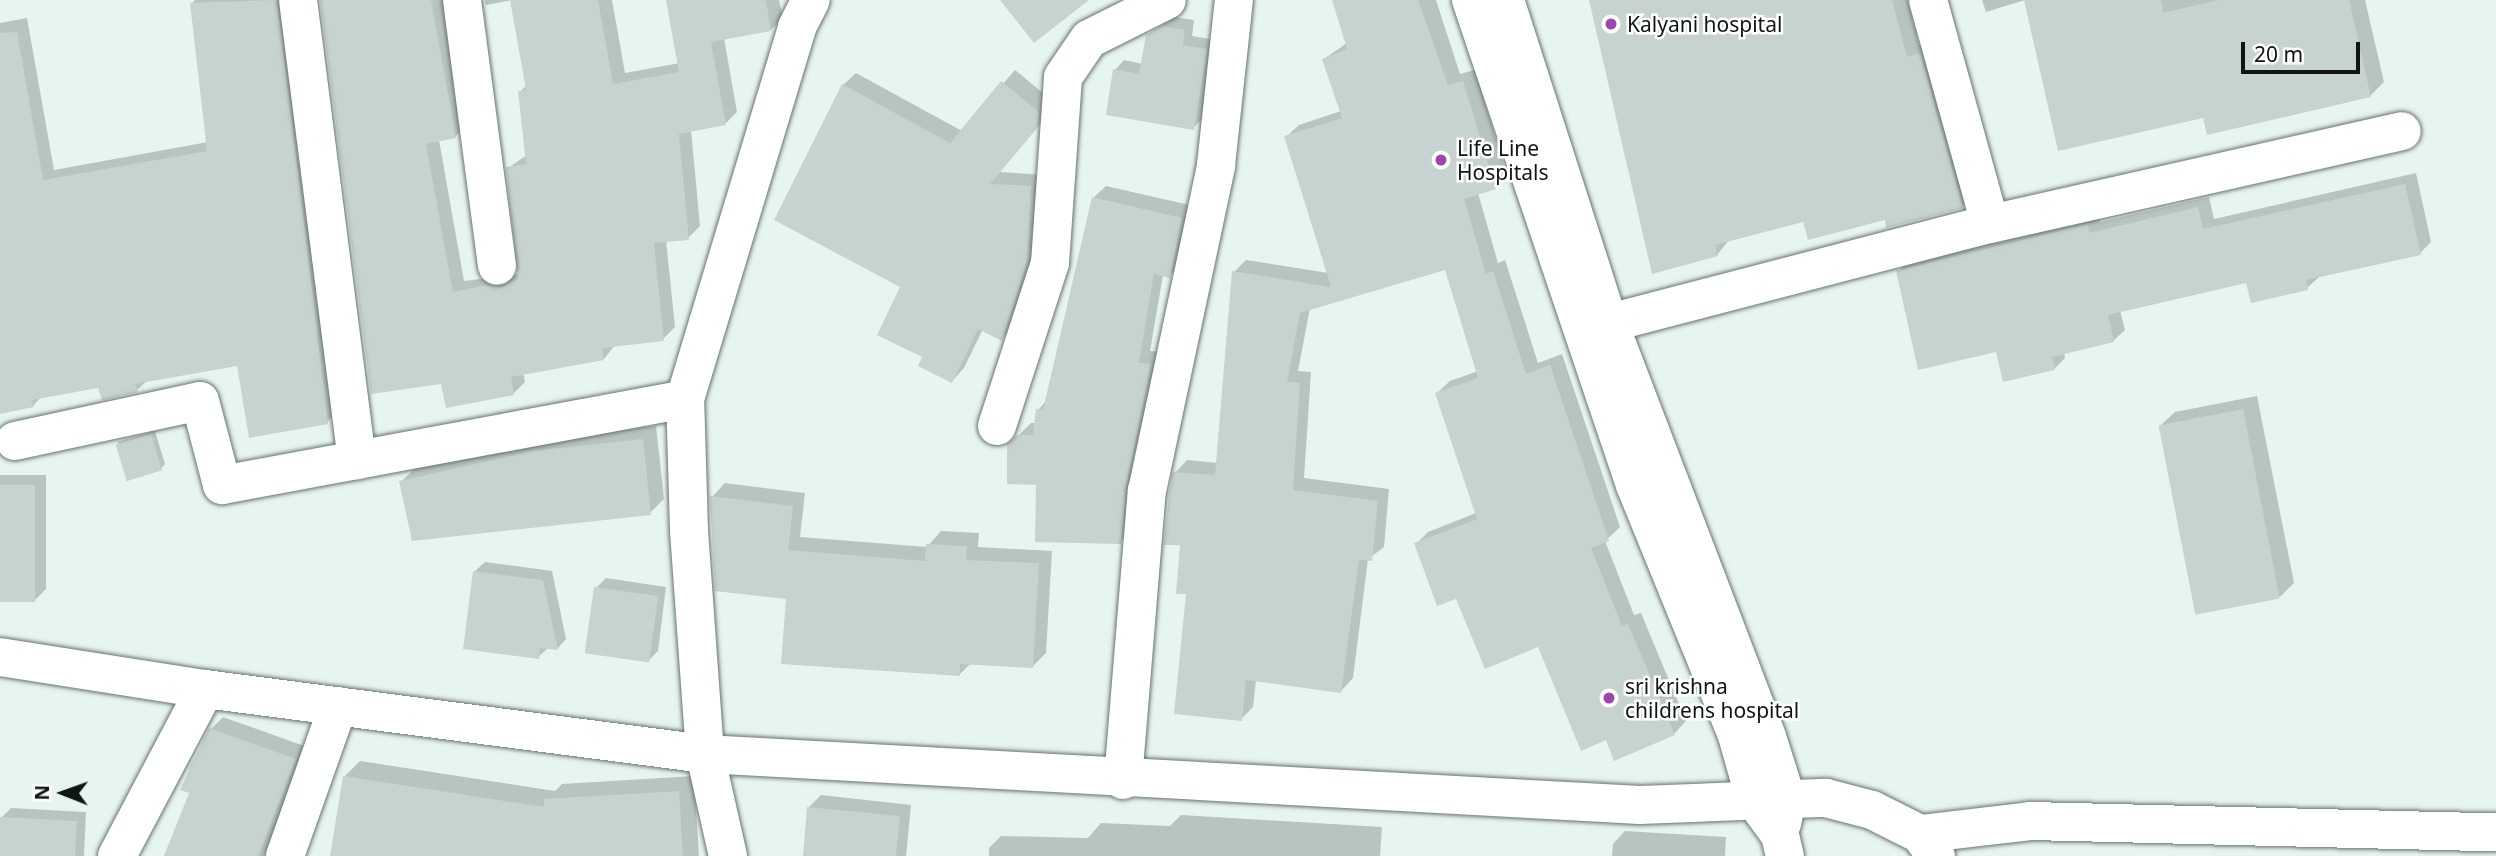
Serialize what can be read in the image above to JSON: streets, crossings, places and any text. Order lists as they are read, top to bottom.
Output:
{
  "places": ["Kalyani hospital", "Life Line Hospitals", "sri krishna childrens hospital"],
  "scale_bar": "20 m",
  "north": "left"
}
